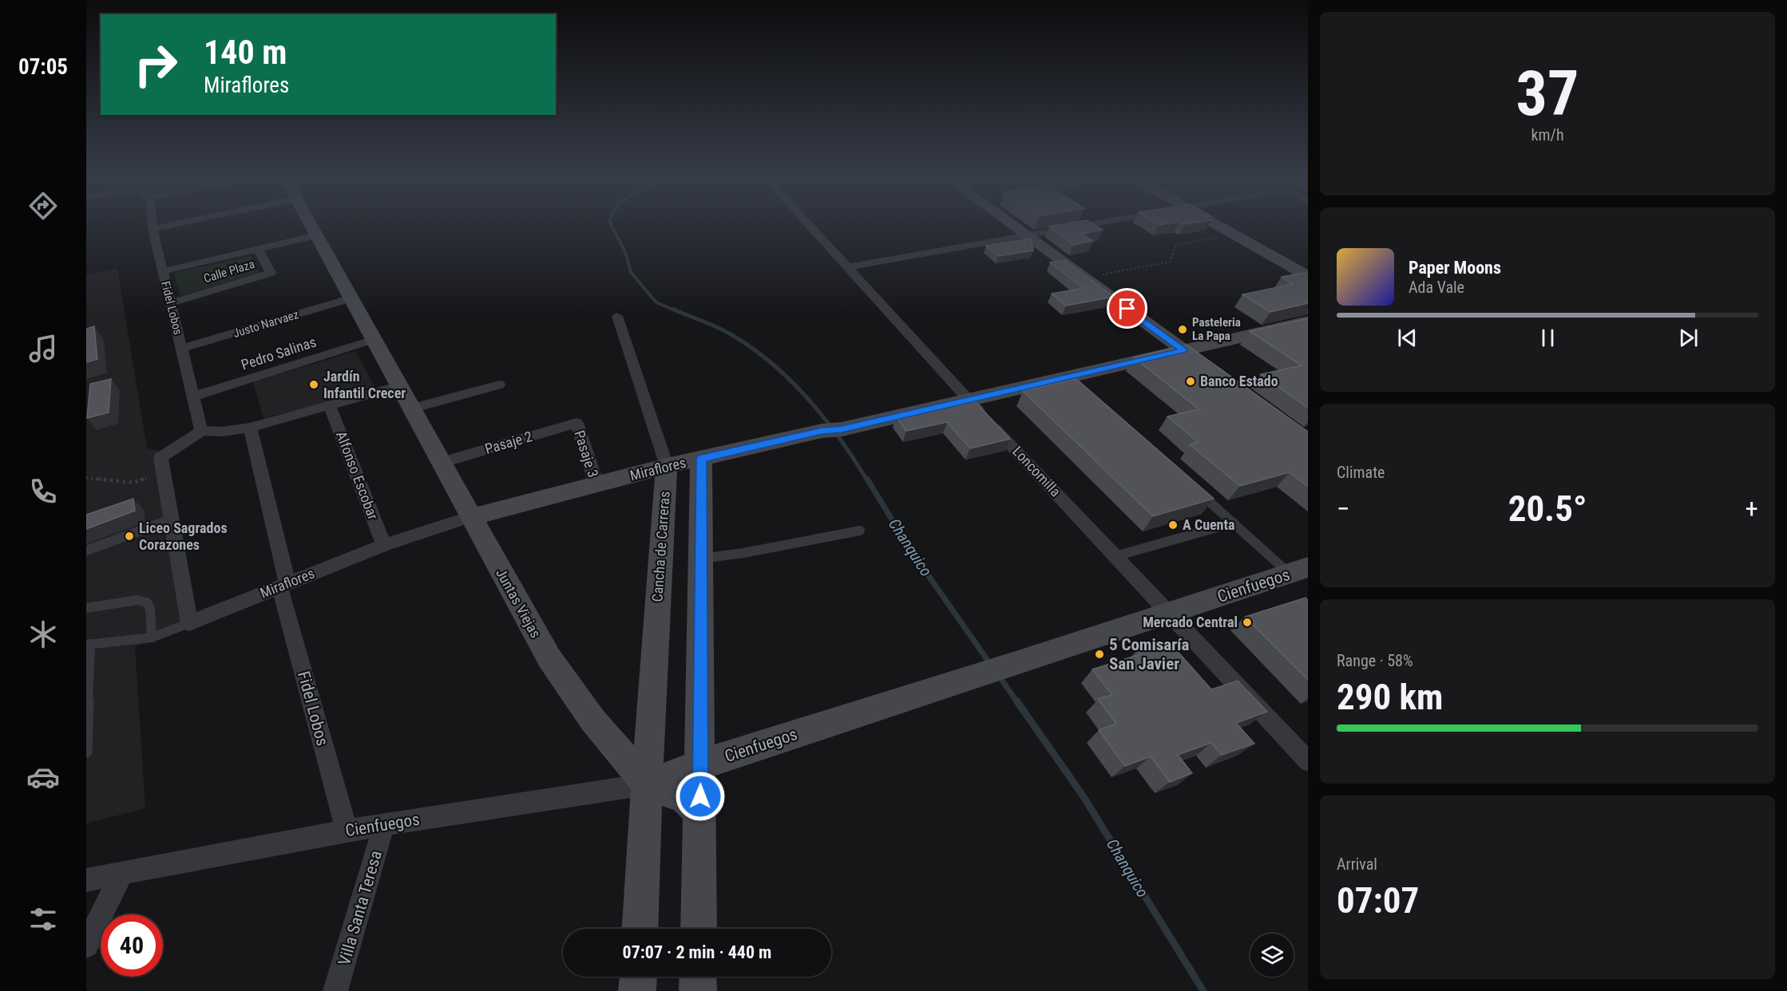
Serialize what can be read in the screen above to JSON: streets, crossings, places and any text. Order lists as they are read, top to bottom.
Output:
{
  "streets": {
    "street": [
      "Calle Plaza",
      "Fidel Lobos",
      "Justo Narvaez",
      "Pedro Salinas",
      "Pasaje 2",
      "Pasaje 3",
      "Miraflores",
      "Loncomilla",
      "Alfonso Escobar",
      "Cancha de Carreras",
      "Cienfuegos",
      "Juntas Viejas",
      "Villa Santa Teresa"
    ]
  },
  "crossings": [
    ["Calle Plaza", "Fidel Lobos"],
    ["Fidel Lobos", "Justo Narvaez"],
    ["Fidel Lobos", "Pedro Salinas"],
    ["Fidel Lobos", "Miraflores"],
    ["Fidel Lobos", "Cienfuegos"],
    ["Justo Narvaez", "Juntas Viejas"],
    ["Pedro Salinas", "Juntas Viejas"],
    ["Pasaje 2", "Pasaje 3"],
    ["Pasaje 2", "Juntas Viejas"],
    ["Pasaje 3", "Miraflores"],
    ["Miraflores", "Loncomilla"],
    ["Miraflores", "Alfonso Escobar"],
    ["Miraflores", "Cancha de Carreras"],
    ["Miraflores", "Juntas Viejas"],
    ["Loncomilla", "Cienfuegos"],
    ["Cancha de Carreras", "Cienfuegos"],
    ["Cancha de Carreras", "Juntas Viejas"],
    ["Cienfuegos", "Juntas Viejas"],
    ["Cienfuegos", "Villa Santa Teresa"]
  ],
  "water": ["Chanquico"],
  "places": [
    "Pasteleria La Papa",
    "Banco Estado",
    "Jardín Infantil Crecer",
    "A Cuenta",
    "Liceo Sagrados Corazones",
    "Mercado Central",
    "5 Comisaría San Javier"
  ],
  "page": {
    "tabs": "07:05",
    "tile": [
      ["37", "km/h"],
      "Climate",
      ["Range · 58%", "290 km"],
      ["Arrival", "07:07"]
    ],
    "turn": ["140 m", "Miraflores"],
    "song": ["Paper Moons", "Ada Vale"],
    "heat": ["−", "20.5°", "+"],
    "limit": "40",
    "trip": "07:07 · 2 min · 440 m"
  }
}
